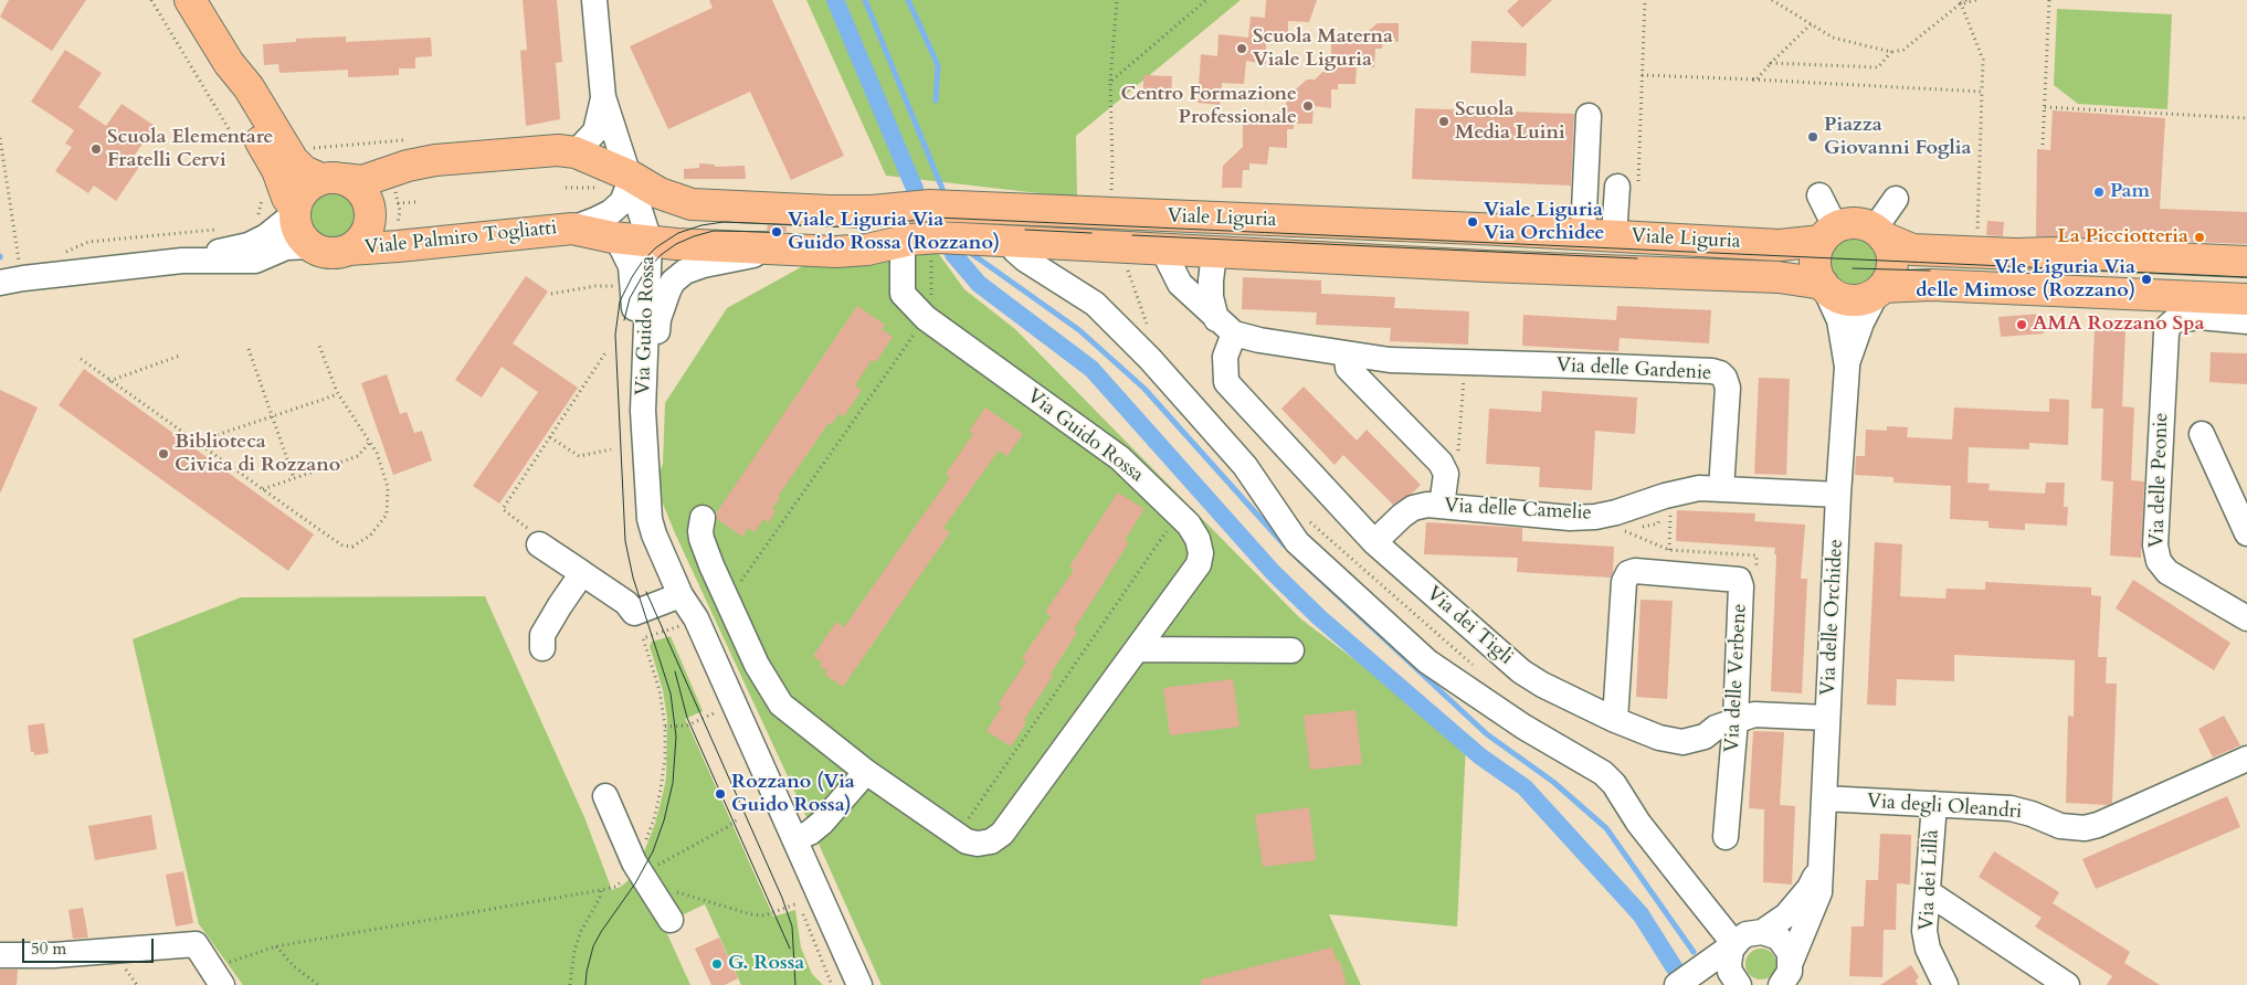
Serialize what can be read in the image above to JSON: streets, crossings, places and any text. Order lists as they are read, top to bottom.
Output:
{
  "streets": {
    "main road": ["Viale Liguria", "Viale Palmiro Togliatti"],
    "street": [
      "Via Guido Rossa",
      "Via delle Gardenie",
      "Via delle Peonie",
      "Via delle Camelie",
      "Via delle Orchidee",
      "Via dei Tigli",
      "Via delle Verbene",
      "Via degli Oleandri",
      "Via dei Lillà"
    ]
  },
  "crossings": [
    ["Viale Liguria", "Viale Palmiro Togliatti"],
    ["Viale Liguria", "Via Guido Rossa"],
    ["Viale Liguria", "Via delle Orchidee"],
    ["Viale Palmiro Togliatti", "Via Guido Rossa"],
    ["Via delle Gardenie", "Via delle Camelie"],
    ["Via delle Camelie", "Via delle Orchidee"],
    ["Via delle Camelie", "Via dei Tigli"],
    ["Via delle Orchidee", "Via dei Tigli"],
    ["Via delle Orchidee", "Via degli Oleandri"],
    ["Via dei Tigli", "Via delle Verbene"],
    ["Via degli Oleandri", "Via dei Lillà"]
  ],
  "places": [
    "Scuola Materna Viale Liguria",
    "Centro Formazione Professionale",
    "Scuola Media Luini",
    "Piazza Giovanni Foglia",
    "Scuola Elementare Fratelli Cervi",
    "Pam",
    "Viale Liguria Via Orchidee",
    "Viale Liguria Via Guido Rossa (Rozzano)",
    "La Picciotteria",
    "V.le Liguria Via delle Mimose (Rozzano)",
    "AMA Rozzano Spa",
    "Biblioteca Civica di Rozzano",
    "Rozzano (Via Guido Rossa)",
    "G. Rossa"
  ],
  "scale_bar": "50 m"
}
